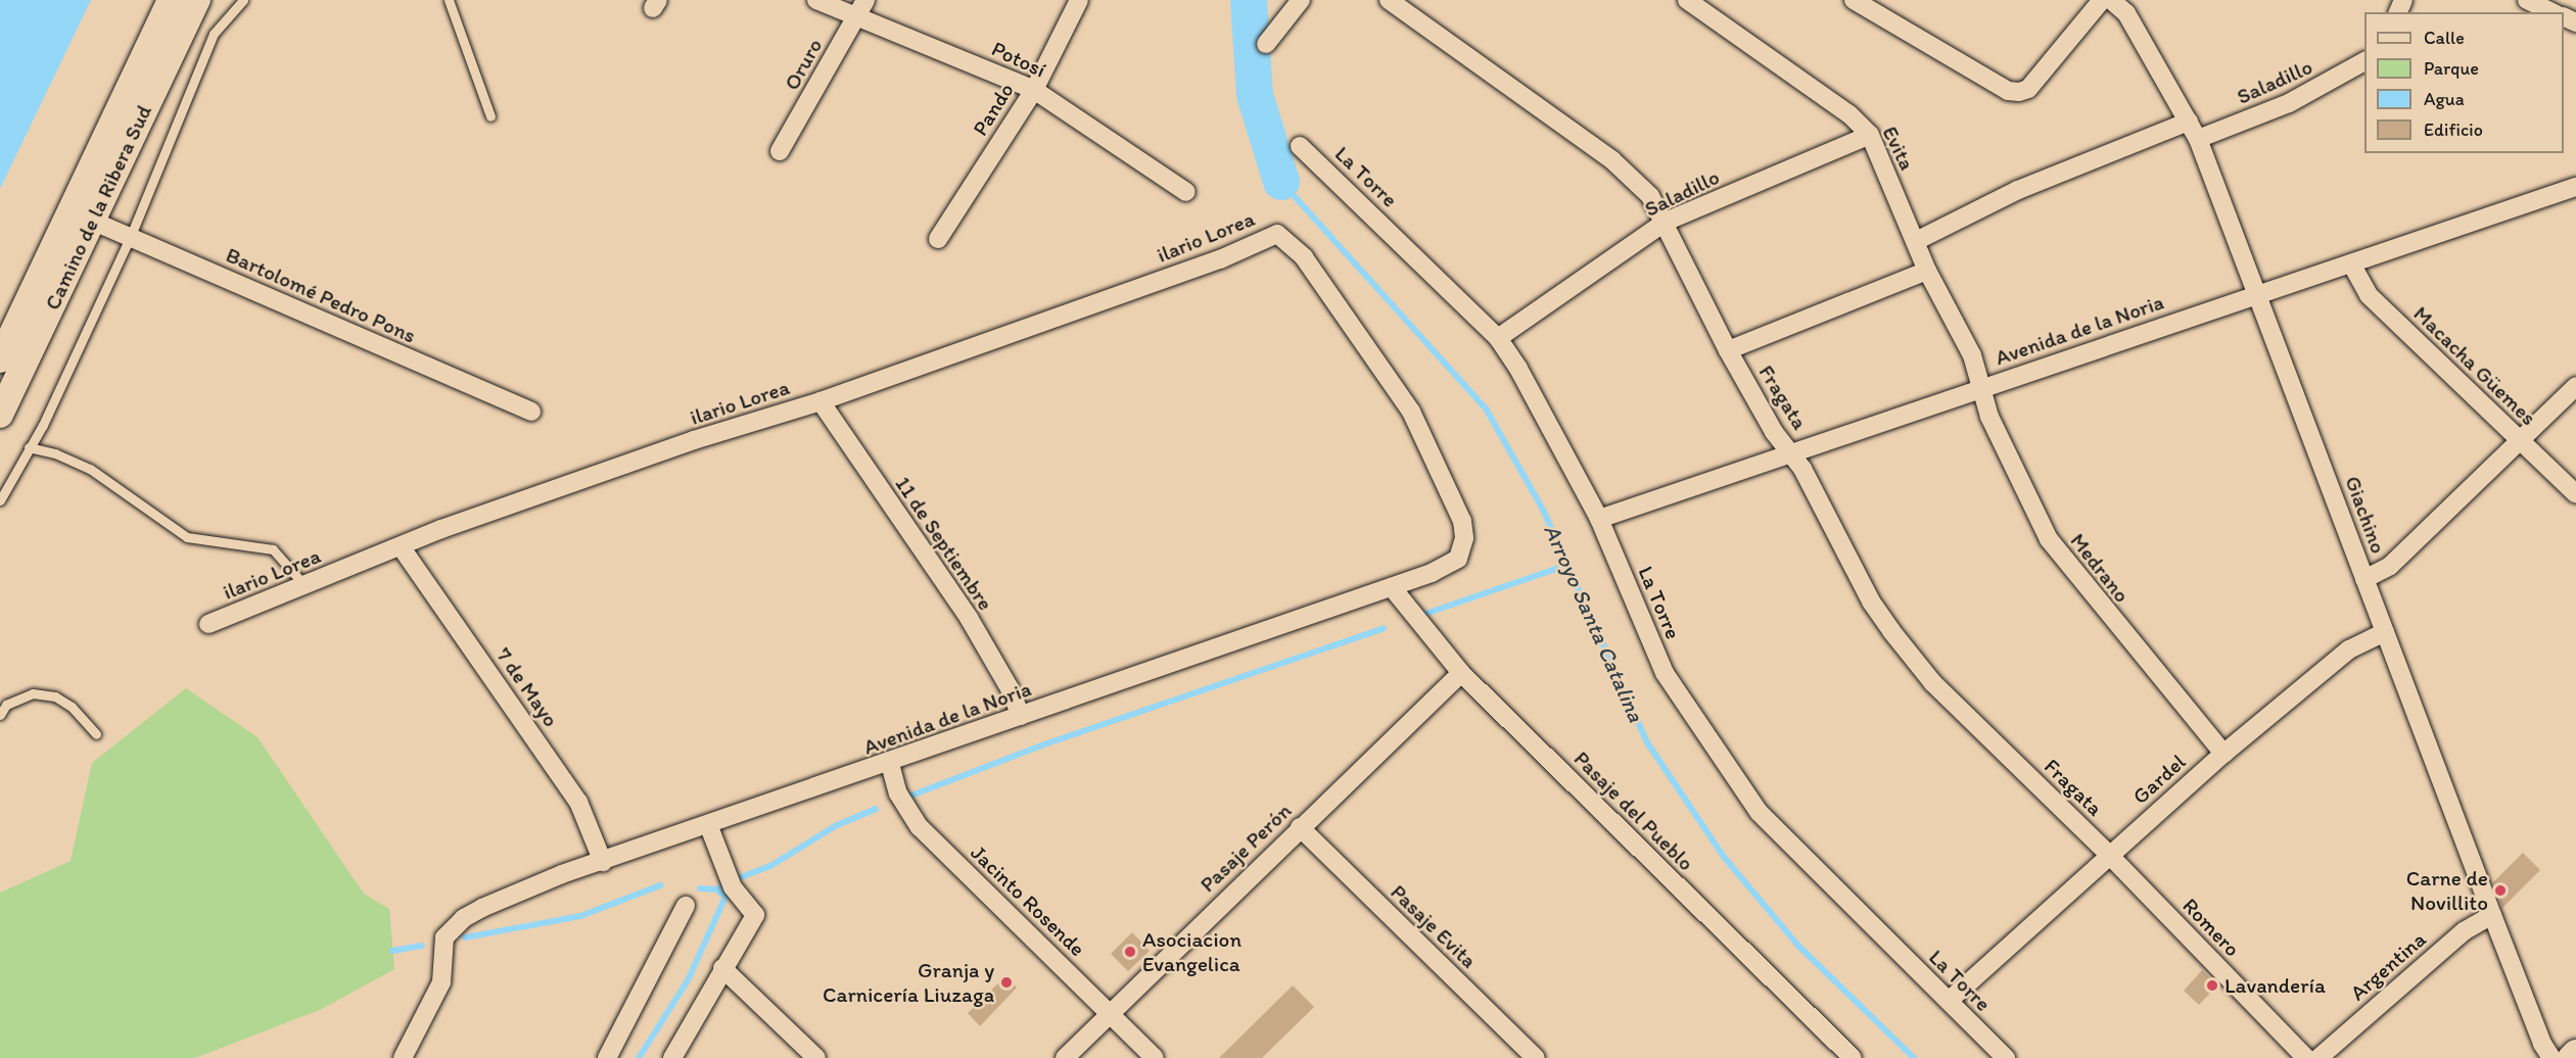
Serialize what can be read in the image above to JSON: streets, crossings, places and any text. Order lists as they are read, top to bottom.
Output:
{
  "streets": {
    "main road": ["Camino de la Ribera Sud"],
    "street": [
      "Potosí",
      "Oruro",
      "Saladillo",
      "Pando",
      "Evita",
      "La Torre",
      "ilario Lorea",
      "Bartolomé Pedro Pons",
      "Avenida de la Noria",
      "Macacha Güemes",
      "Fragata",
      "Giachino",
      "11 de Septiembre",
      "Medrano",
      "7 de Mayo",
      "Gardel",
      "Pasaje del Pueblo",
      "Pasaje Perón",
      "Jacinto Rosende",
      "Pasaje Evita",
      "Romero",
      "Argentina"
    ]
  },
  "crossings": [
    ["Potosí", "Oruro"],
    ["Potosí", "Pando"],
    ["Saladillo", "Evita"],
    ["Saladillo", "La Torre"],
    ["Saladillo", "Fragata"],
    ["Saladillo", "Giachino"],
    ["Evita", "Avenida de la Noria"],
    ["Evita", "Medrano"],
    ["La Torre", "Avenida de la Noria"],
    ["La Torre", "Gardel"],
    ["Camino de la Ribera Sud", "Bartolomé Pedro Pons"],
    ["ilario Lorea", "Avenida de la Noria"],
    ["ilario Lorea", "11 de Septiembre"],
    ["ilario Lorea", "7 de Mayo"],
    ["Avenida de la Noria", "Macacha Güemes"],
    ["Avenida de la Noria", "Fragata"],
    ["Avenida de la Noria", "Giachino"],
    ["Avenida de la Noria", "11 de Septiembre"],
    ["Avenida de la Noria", "Medrano"],
    ["Avenida de la Noria", "7 de Mayo"],
    ["Avenida de la Noria", "Pasaje del Pueblo"],
    ["Avenida de la Noria", "Jacinto Rosende"],
    ["Fragata", "Gardel"],
    ["Fragata", "Romero"],
    ["Giachino", "Gardel"],
    ["Giachino", "Argentina"],
    ["Medrano", "Gardel"],
    ["Gardel", "Romero"],
    ["Pasaje del Pueblo", "Pasaje Perón"],
    ["Pasaje Perón", "Jacinto Rosende"],
    ["Pasaje Perón", "Pasaje Evita"]
  ],
  "water": ["Arroyo Santa Catalina"],
  "places": [
    "Carne de Novillito",
    "Asociacion Evangelica",
    "Granja y Carnicería Liuzaga",
    "Lavandería"
  ],
  "legend": [
    "Calle",
    "Parque",
    "Agua",
    "Edificio"
  ]
}
